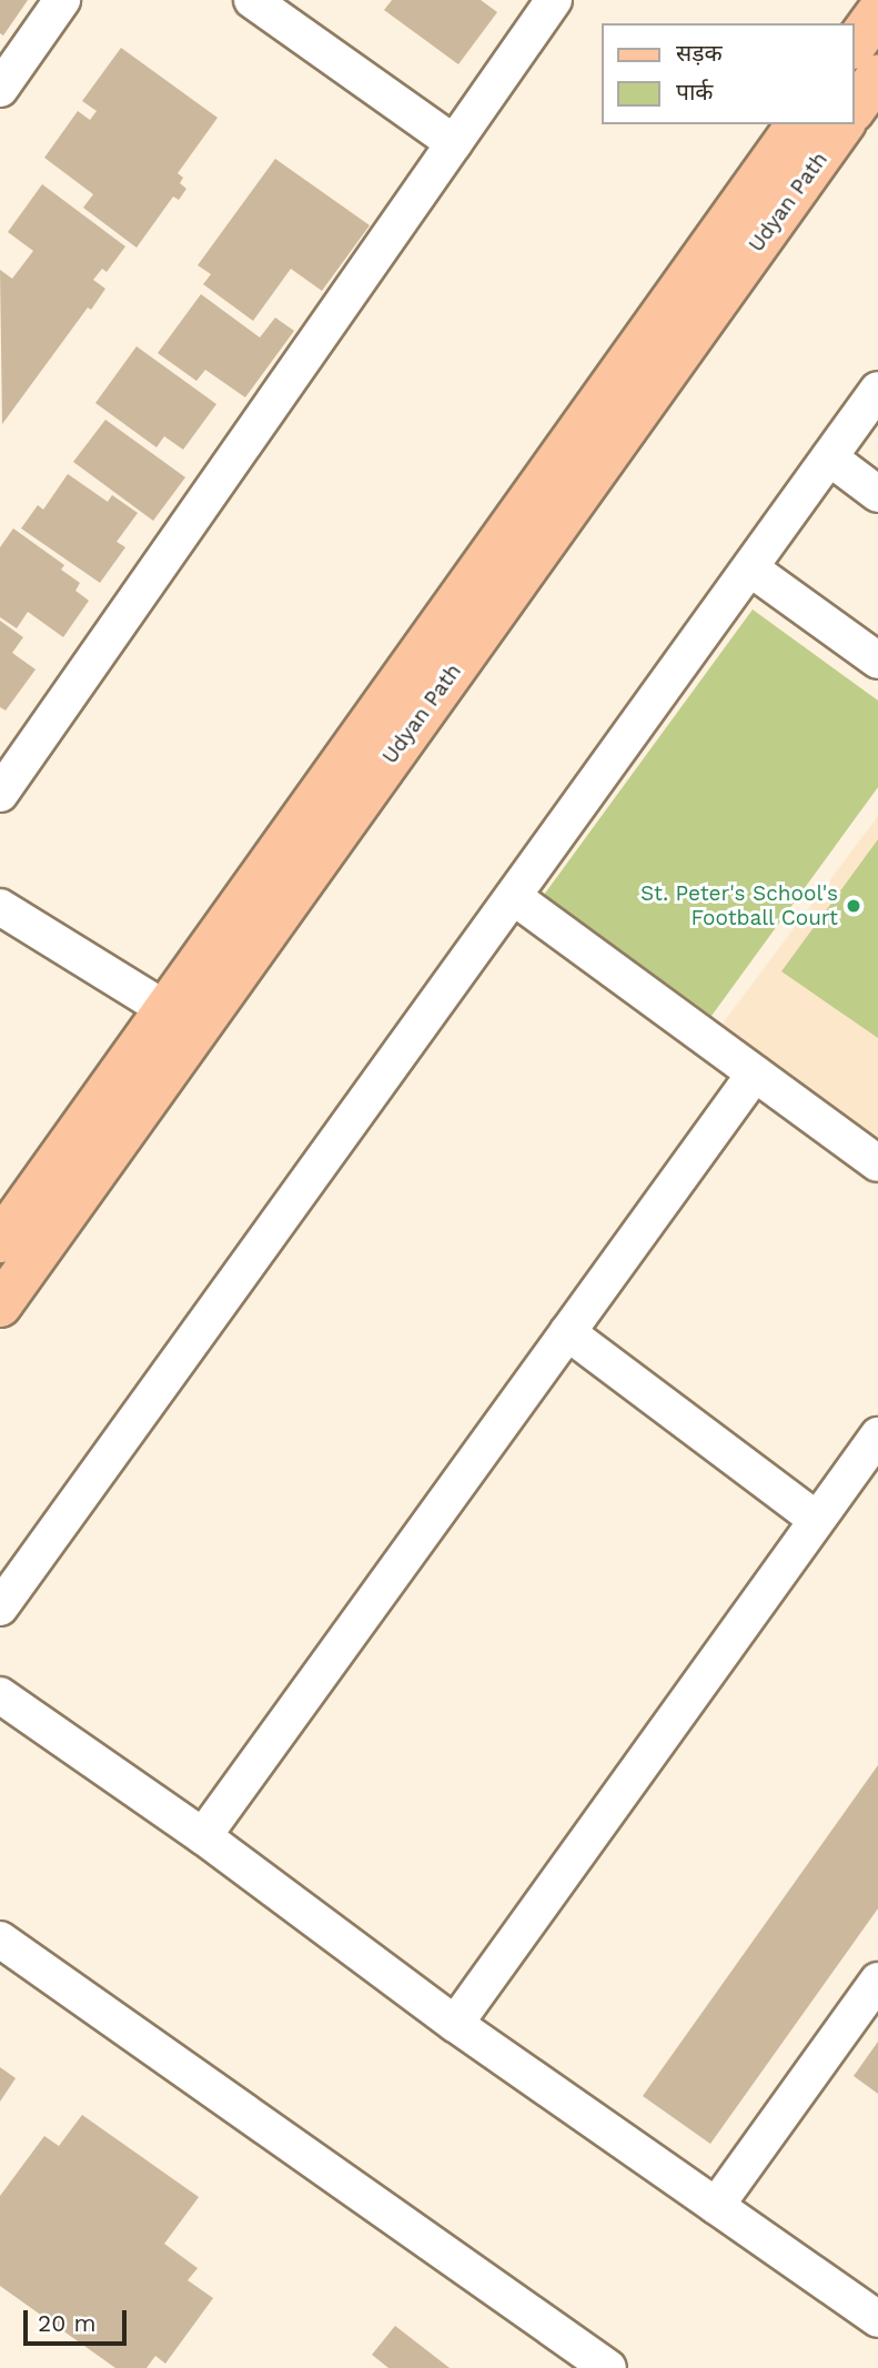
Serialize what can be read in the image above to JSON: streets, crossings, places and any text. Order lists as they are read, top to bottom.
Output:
{
  "streets": {
    "main road": ["Udyan Path"]
  },
  "places": ["St. Peter's School's Football Court"],
  "legend": ["सड़क", "पार्क"],
  "scale_bar": "20 m"
}
